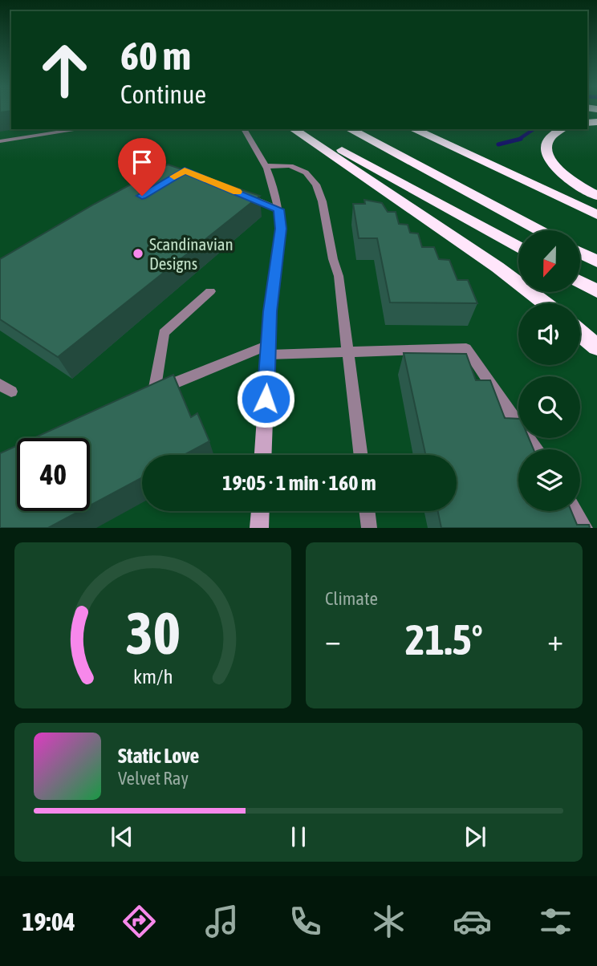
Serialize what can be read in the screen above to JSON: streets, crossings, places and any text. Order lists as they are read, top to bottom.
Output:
{
  "places": ["Scandinavian Designs"],
  "north": "bottom",
  "page": {
    "turn": ["60 m", "Continue"],
    "limit": "40",
    "trip": "19:05 · 1 min · 160 m",
    "tile": "Climate",
    "heat": ["−", "21.5°", "+"],
    "song": ["Static Love", "Velvet Ray"],
    "tabs": "19:04",
    "gauge": ["30", "km/h"]
  }
}
